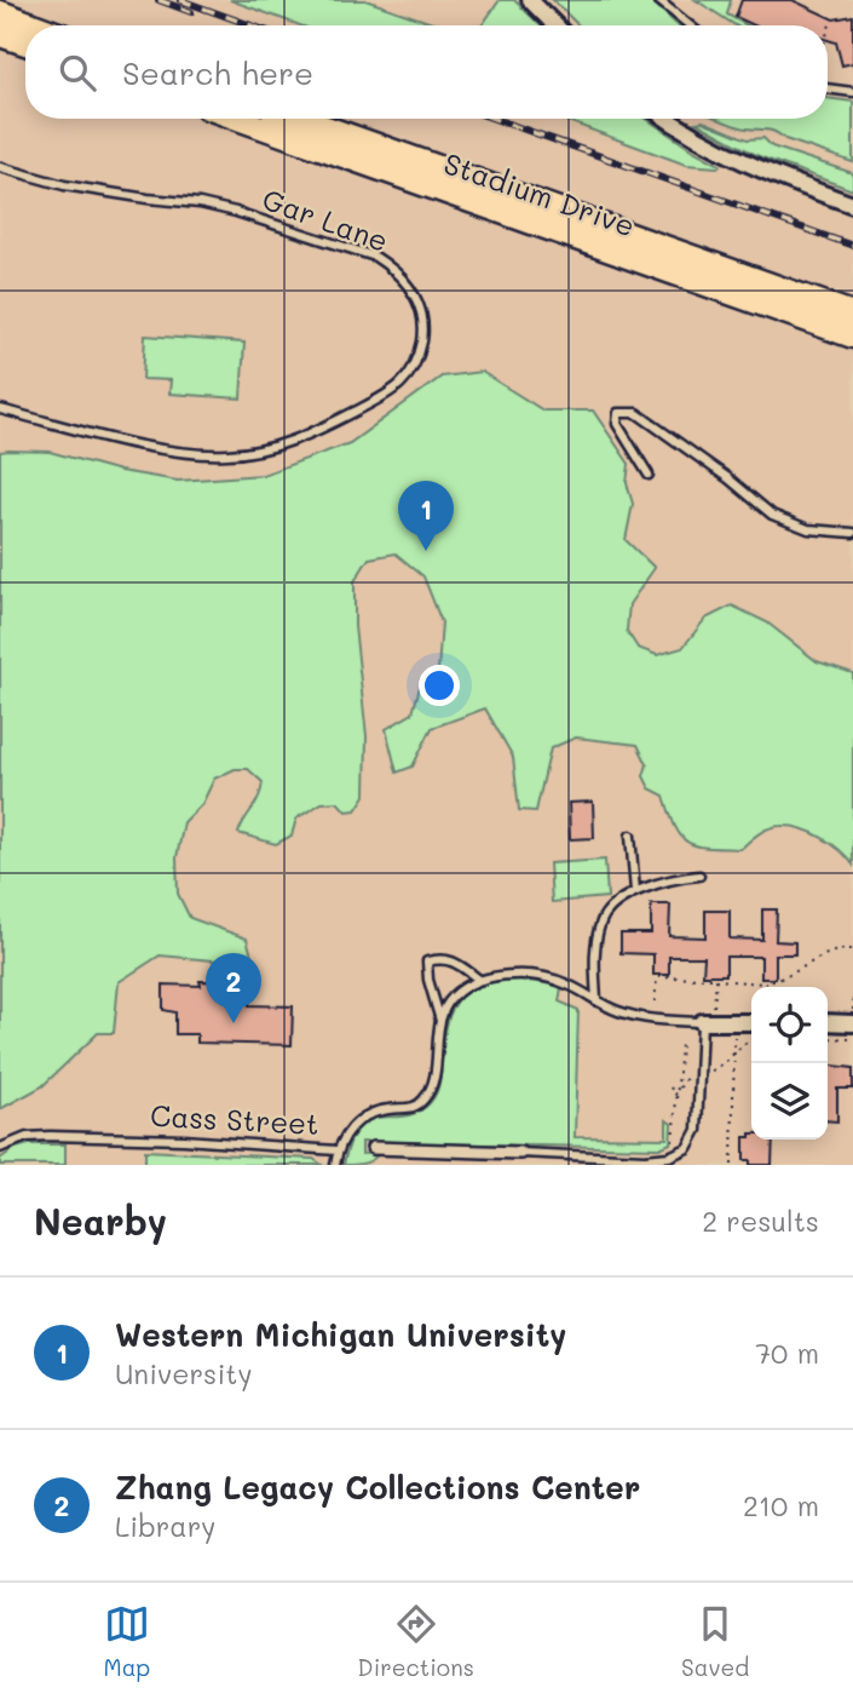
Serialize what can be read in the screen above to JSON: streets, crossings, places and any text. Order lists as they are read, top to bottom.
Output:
{
  "streets": {
    "main road": ["Stadium Drive"],
    "lane": ["Gar Lane", "Cass Street"]
  },
  "page": {
    "search": "Search here",
    "pins": ["1", "2"],
    "heading": ["Nearby", "2 results"],
    "list": [
      {
        "mark": "1",
        "name": "Western Michigan University",
        "note": "University",
        "value": "70 m"
      },
      {
        "mark": "2",
        "name": "Zhang Legacy Collections Center",
        "note": "Library",
        "value": "210 m"
      }
    ],
    "nav": ["Map", "Directions", "Saved"]
  }
}
